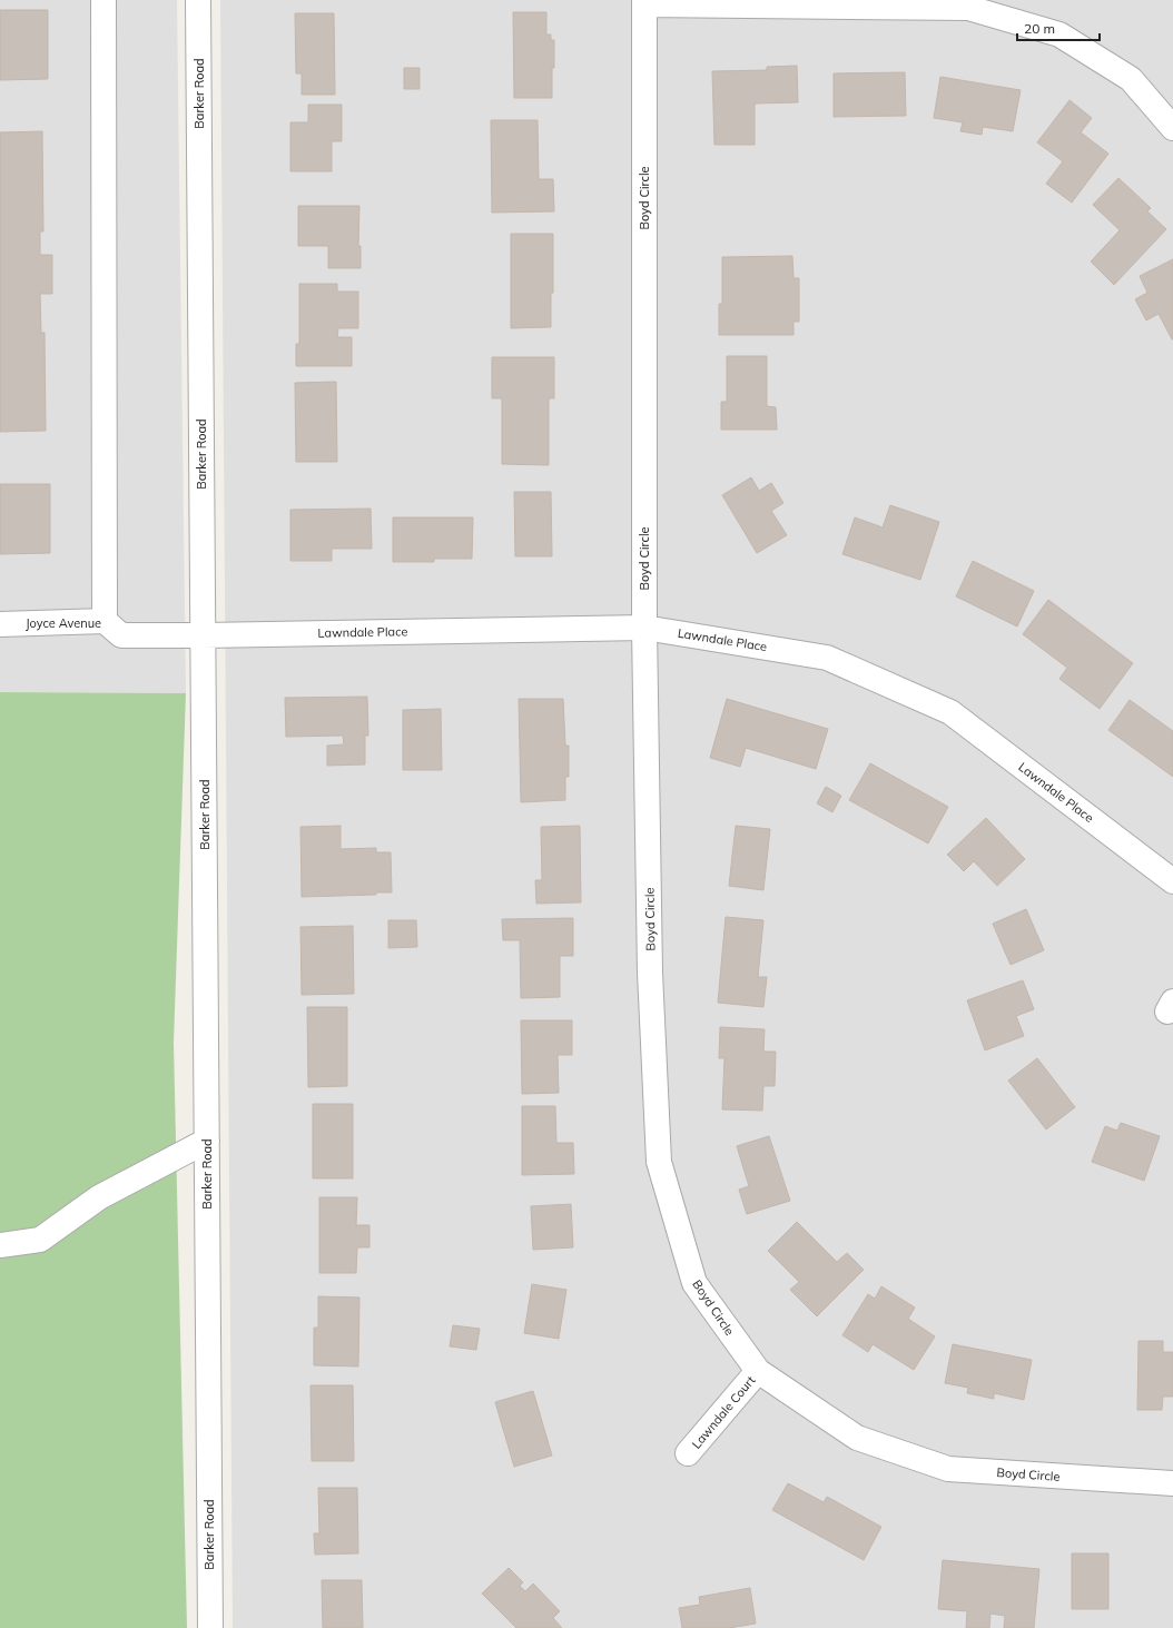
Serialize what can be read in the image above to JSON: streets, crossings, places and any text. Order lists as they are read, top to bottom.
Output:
{
  "streets": {
    "street": [
      "Barker Road",
      "Boyd Circle",
      "Joyce Avenue",
      "Lawndale Place",
      "Lawndale Court"
    ]
  },
  "crossings": [
    ["Barker Road", "Joyce Avenue"],
    ["Barker Road", "Lawndale Place"],
    ["Boyd Circle", "Lawndale Place"],
    ["Boyd Circle", "Lawndale Court"],
    ["Joyce Avenue", "Lawndale Place"]
  ],
  "scale_bar": "20 m"
}
